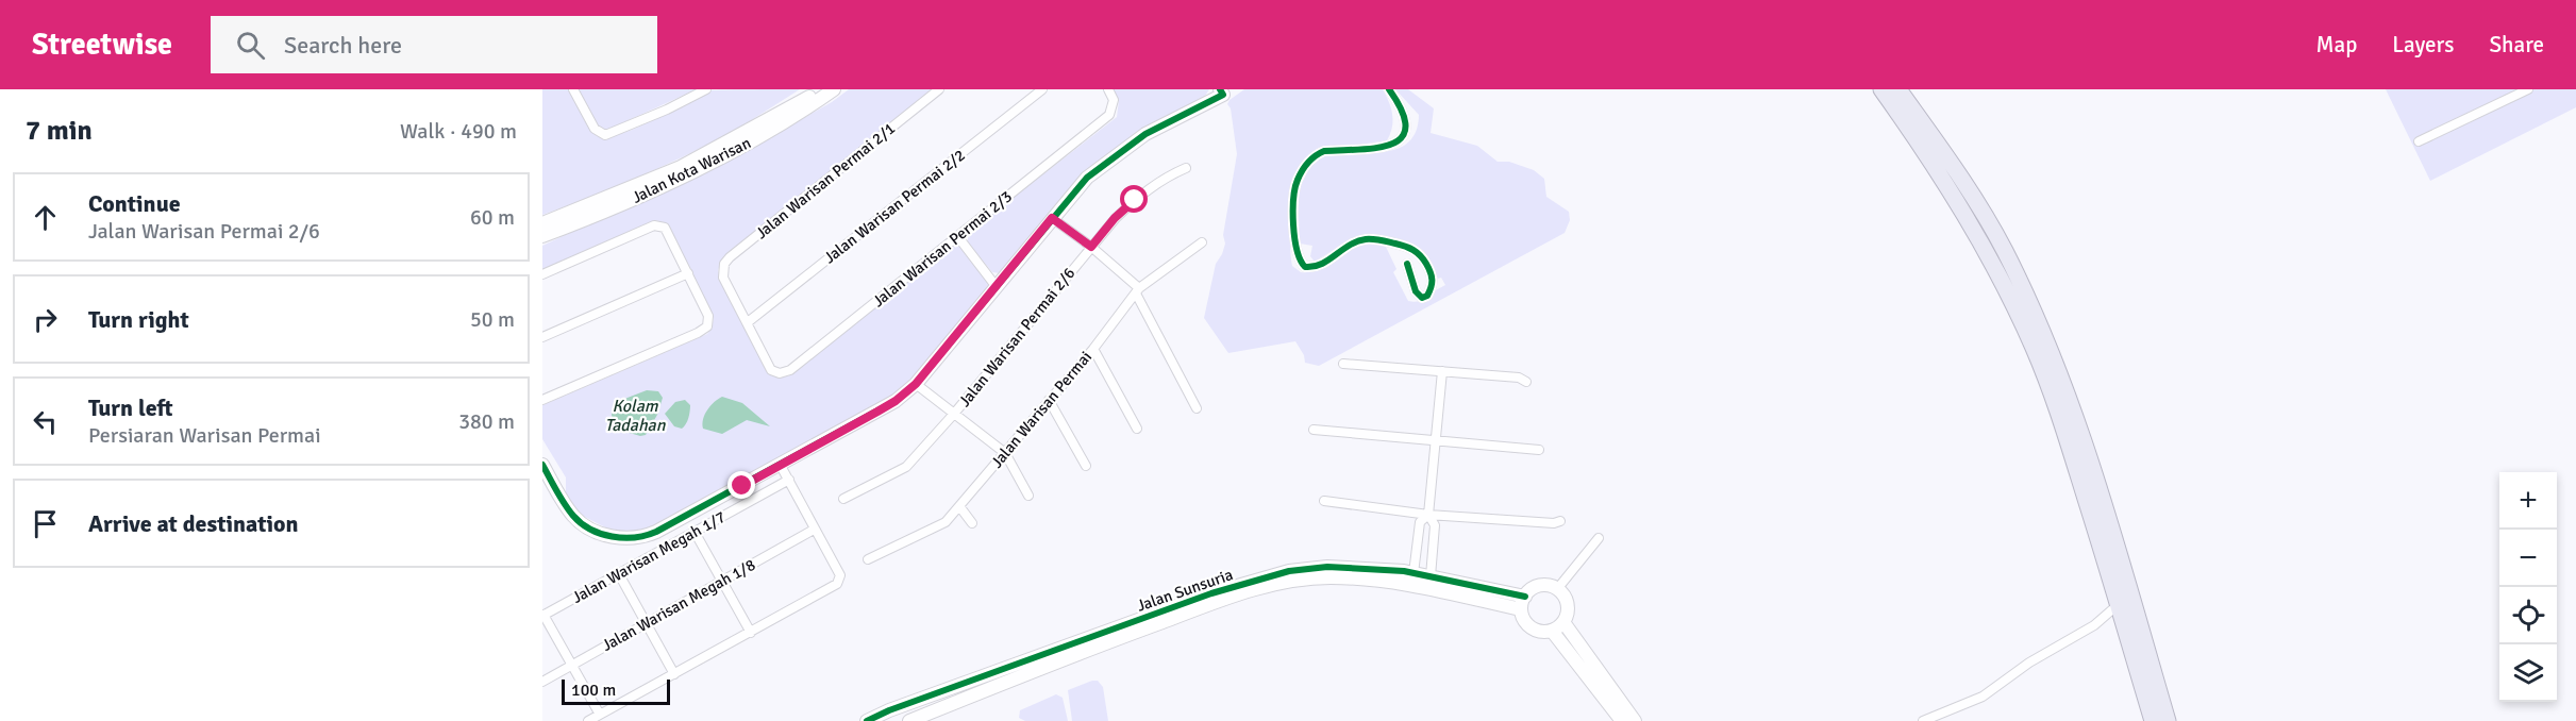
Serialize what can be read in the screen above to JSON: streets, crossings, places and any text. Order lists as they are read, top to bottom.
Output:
{
  "streets": {
    "street": [
      "Jalan Kota Warisan",
      "Jalan Warisan Permai 2/1",
      "Jalan Warisan Permai 2/2",
      "Jalan Warisan Permai 2/3",
      "Jalan Warisan Permai 2/6",
      "Jalan Warisan Permai",
      "Jalan Warisan Megah 1/7",
      "Jalan Sunsuria",
      "Jalan Warisan Megah 1/8"
    ]
  },
  "crossings": [
    ["Jalan Warisan Permai 2/1", "Jalan Warisan Permai 2/2"],
    ["Jalan Warisan Permai 2/1", "Jalan Warisan Permai 2/3"],
    ["Jalan Warisan Permai 2/2", "Jalan Warisan Permai 2/3"]
  ],
  "water": ["Kolam Tadahan"],
  "scale_bar": "100 m",
  "page": {
    "header": "Streetwise",
    "search": "Search here",
    "nav": ["Map", "Layers", "Share"],
    "heading": ["7 min", "Walk · 490 m"],
    "list": [
      ["Continue", "Jalan Warisan Permai 2/6", "60 m"],
      ["Turn right", "50 m"],
      ["Turn left", "Persiaran Warisan Permai", "380 m"],
      "Arrive at destination"
    ],
    "map_buttons": ["+", "−"],
    "scale": "100 m"
  }
}
